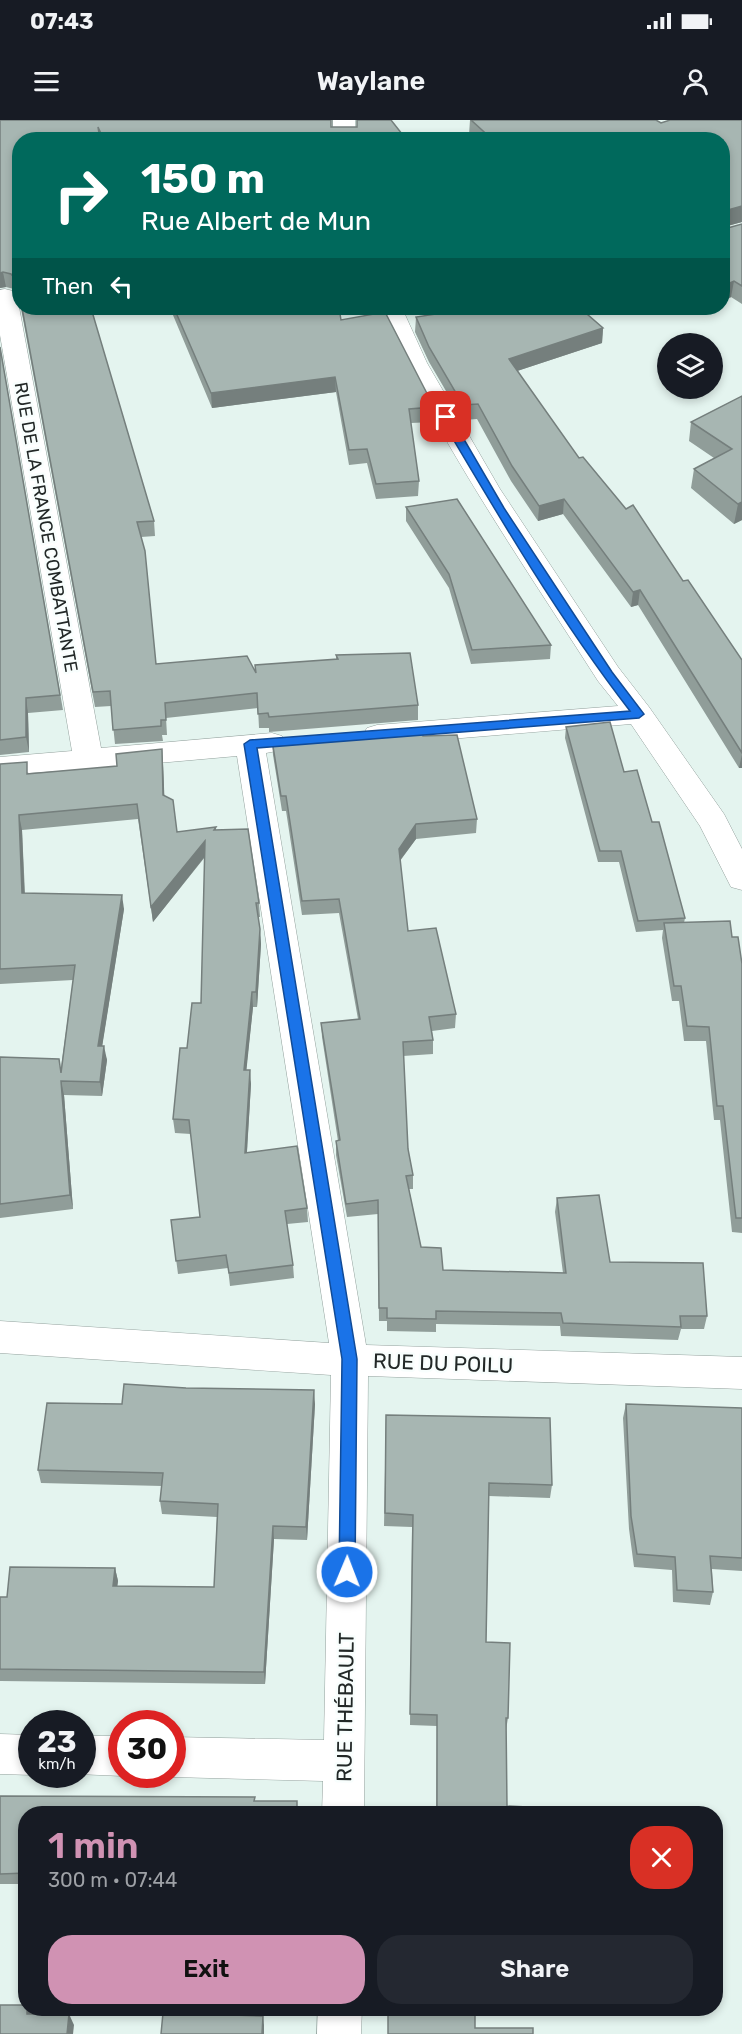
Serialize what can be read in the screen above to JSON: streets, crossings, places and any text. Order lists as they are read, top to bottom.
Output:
{
  "streets": {
    "street": ["RUE DE LA FRANCE COMBATTANTE", "RUE DU POILU", "RUE THÉBAULT"]
  },
  "crossings": [
    ["RUE DU POILU", "RUE THÉBAULT"]
  ],
  "page": {
    "status": "07:43",
    "header": "Waylane",
    "turn": ["150 m", "Rue Albert de Mun"],
    "then": "Then",
    "speed": "23 km/h",
    "limit": "30",
    "heading": ["1 min", "300 m · 07:44"],
    "buttons": ["Exit", "Share"]
  }
}
